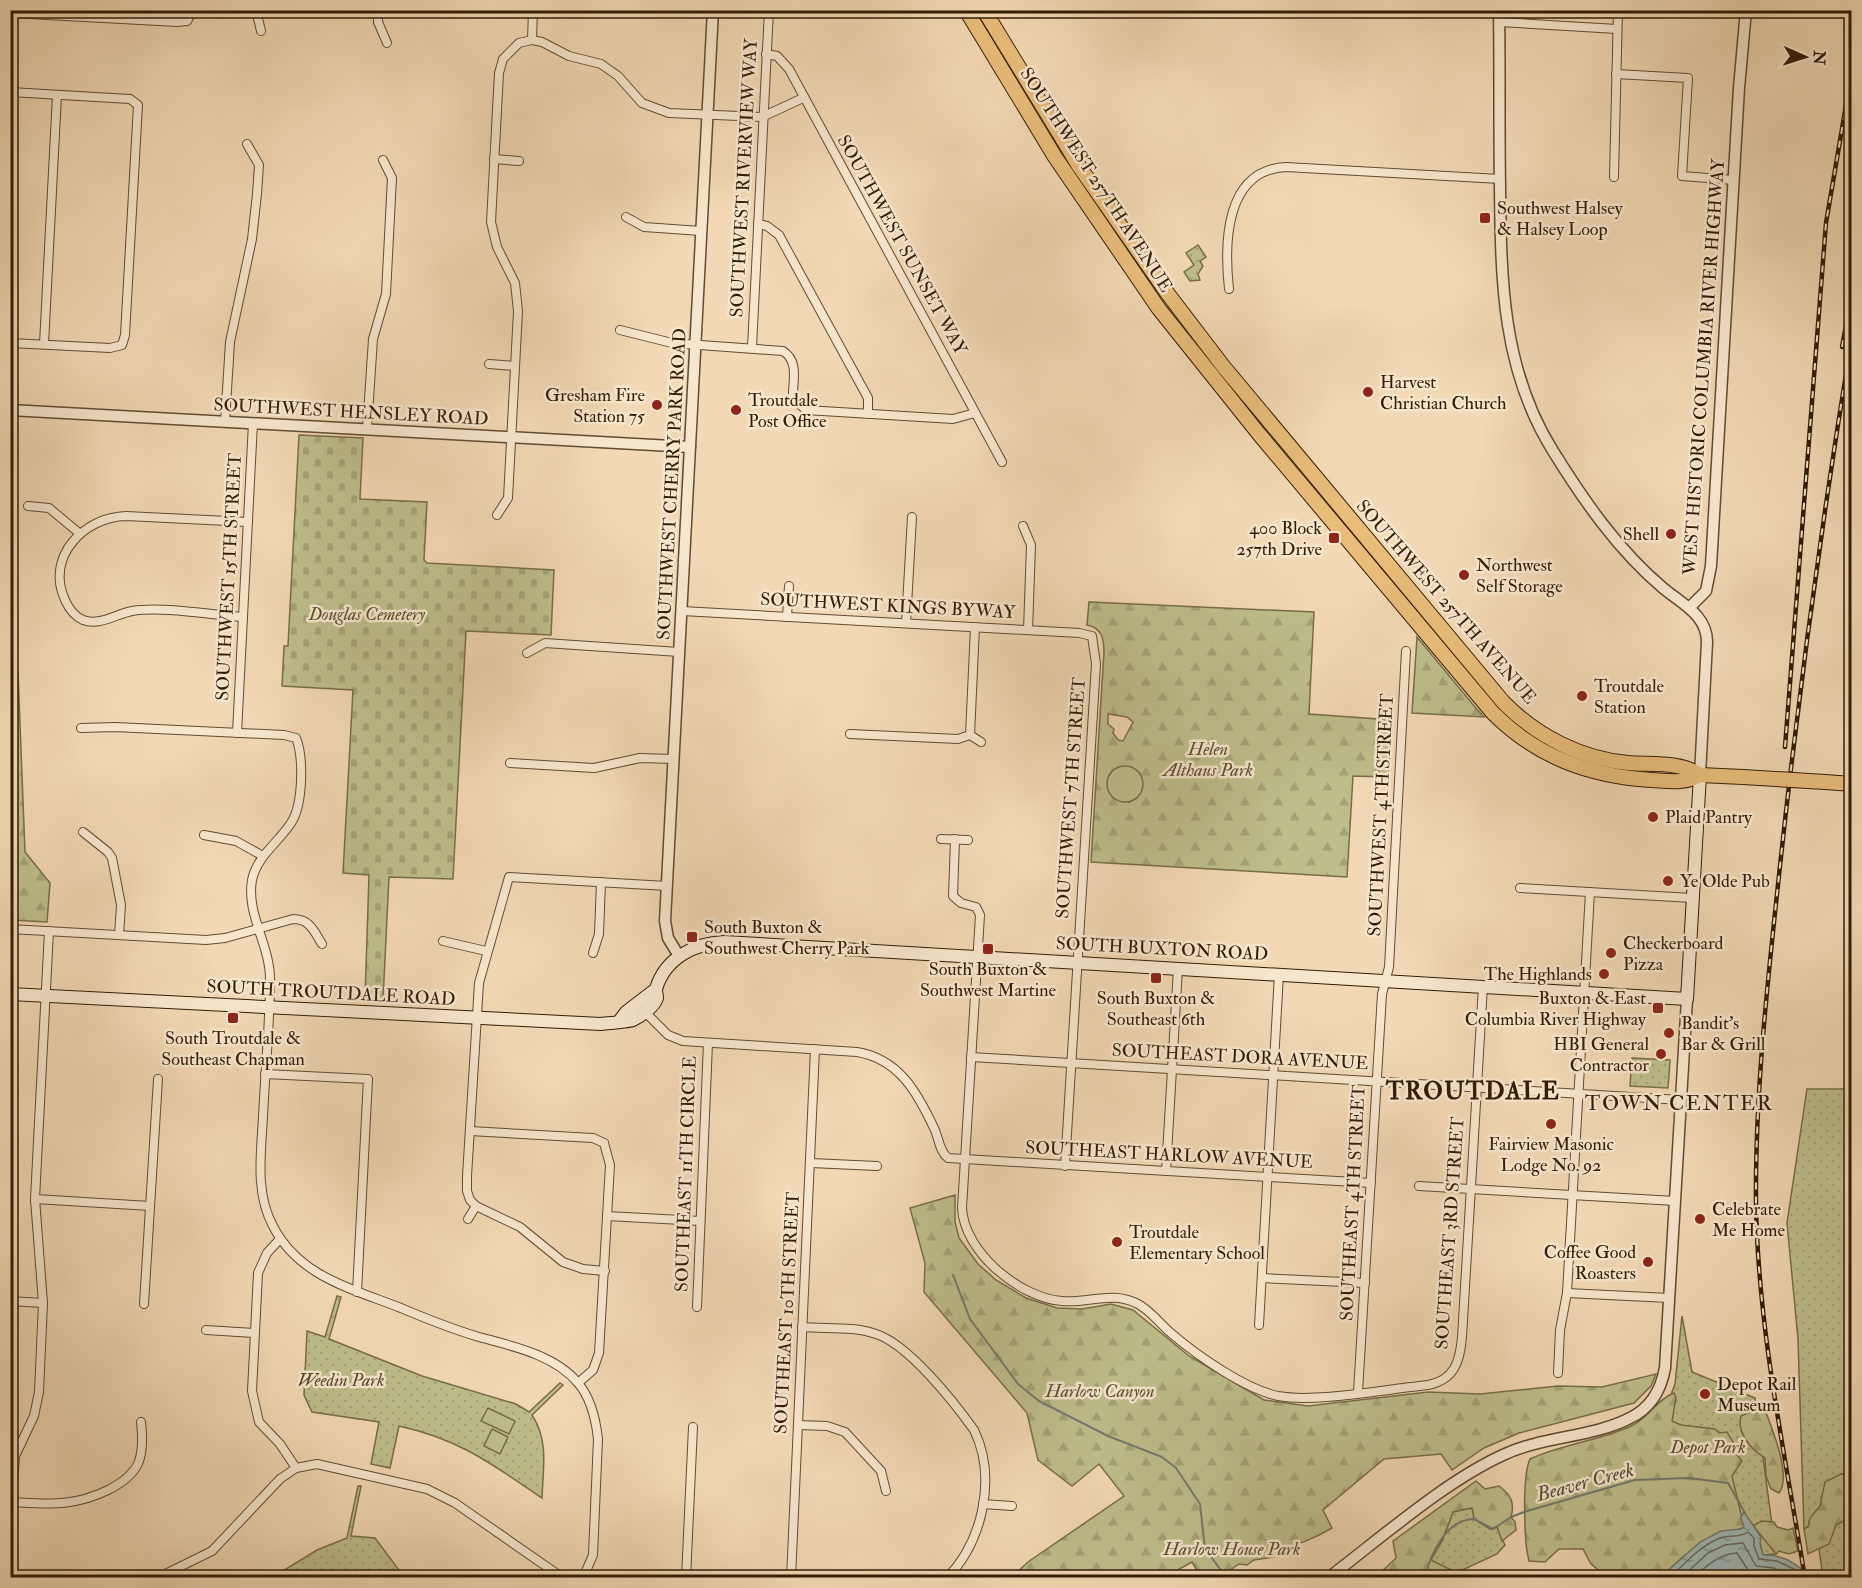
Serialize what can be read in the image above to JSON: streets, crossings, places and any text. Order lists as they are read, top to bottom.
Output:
{
  "streets": {
    "main road": ["SOUTHWEST 257TH AVENUE", "SOUTH BUXTON ROAD", "SOUTH TROUTDALE ROAD"],
    "street": [
      "SOUTHWEST RIVERVIEW WAY",
      "SOUTHWEST SUNSET WAY",
      "WEST HISTORIC COLUMBIA RIVER HIGHWAY",
      "SOUTHWEST HENSLEY ROAD",
      "SOUTHWEST CHERRY PARK ROAD",
      "SOUTHWEST 15TH STREET",
      "SOUTHWEST KINGS BYWAY",
      "SOUTHWEST 7TH STREET",
      "SOUTHWEST 4TH STREET",
      "SOUTHEAST DORA AVENUE",
      "SOUTHEAST HARLOW AVENUE",
      "SOUTHEAST 11TH CIRCLE",
      "SOUTHEAST 4TH STREET",
      "SOUTHEAST 3RD STREET",
      "SOUTHEAST 10TH STREET"
    ]
  },
  "crossings": [
    ["SOUTHWEST RIVERVIEW WAY", "SOUTHWEST SUNSET WAY"],
    ["SOUTHWEST HENSLEY ROAD", "SOUTHWEST CHERRY PARK ROAD"],
    ["SOUTHWEST HENSLEY ROAD", "SOUTHWEST 15TH STREET"],
    ["SOUTHWEST CHERRY PARK ROAD", "SOUTHWEST KINGS BYWAY"],
    ["SOUTHWEST CHERRY PARK ROAD", "SOUTH BUXTON ROAD"],
    ["SOUTHWEST KINGS BYWAY", "SOUTHWEST 7TH STREET"],
    ["SOUTHWEST 7TH STREET", "SOUTH BUXTON ROAD"],
    ["SOUTHWEST 7TH STREET", "SOUTHEAST DORA AVENUE"],
    ["SOUTHWEST 7TH STREET", "SOUTHEAST HARLOW AVENUE"],
    ["SOUTHWEST 4TH STREET", "SOUTH BUXTON ROAD"],
    ["SOUTHWEST 4TH STREET", "SOUTHEAST 4TH STREET"],
    ["SOUTH BUXTON ROAD", "SOUTH TROUTDALE ROAD"],
    ["SOUTH BUXTON ROAD", "SOUTHEAST 4TH STREET"],
    ["SOUTH BUXTON ROAD", "SOUTHEAST 3RD STREET"],
    ["SOUTHEAST DORA AVENUE", "SOUTHEAST 4TH STREET"],
    ["SOUTHEAST DORA AVENUE", "SOUTHEAST 3RD STREET"],
    ["SOUTHEAST HARLOW AVENUE", "SOUTHEAST 4TH STREET"],
    ["SOUTHEAST 4TH STREET", "SOUTHEAST 3RD STREET"]
  ],
  "districts": ["TROUTDALE", "TOWN CENTER"],
  "water": ["Beaver Creek"],
  "parks": [
    "Douglas Cemetery",
    "Helen Althaus Park",
    "Weedin Park",
    "Harlow Canyon",
    "Depot Park",
    "Harlow House Park"
  ],
  "places": {
    "transit": [
      "Southwest Halsey & Halsey Loop",
      "400 Block 257th Drive",
      "South Buxton & Southwest Cherry Park",
      "South Buxton & Southwest Martine",
      "South Buxton & Southeast 6th",
      "Buxton & East Columbia River Highway",
      "South Troutdale & Southeast Chapman"
    ],
    "other": [
      "Harvest Christian Church",
      "Gresham Fire Station 75",
      "Troutdale Post Office",
      "Shell",
      "Northwest Self Storage",
      "Troutdale Station",
      "Plaid Pantry",
      "Ye Olde Pub",
      "Checkerboard Pizza",
      "The Highlands",
      "Bandit's Bar & Grill",
      "HBI General Contractor",
      "Fairview Masonic Lodge No. 92",
      "Celebrate Me Home",
      "Troutdale Elementary School",
      "Coffee Good Roasters",
      "Depot Rail Museum"
    ]
  },
  "north": "right"
}
